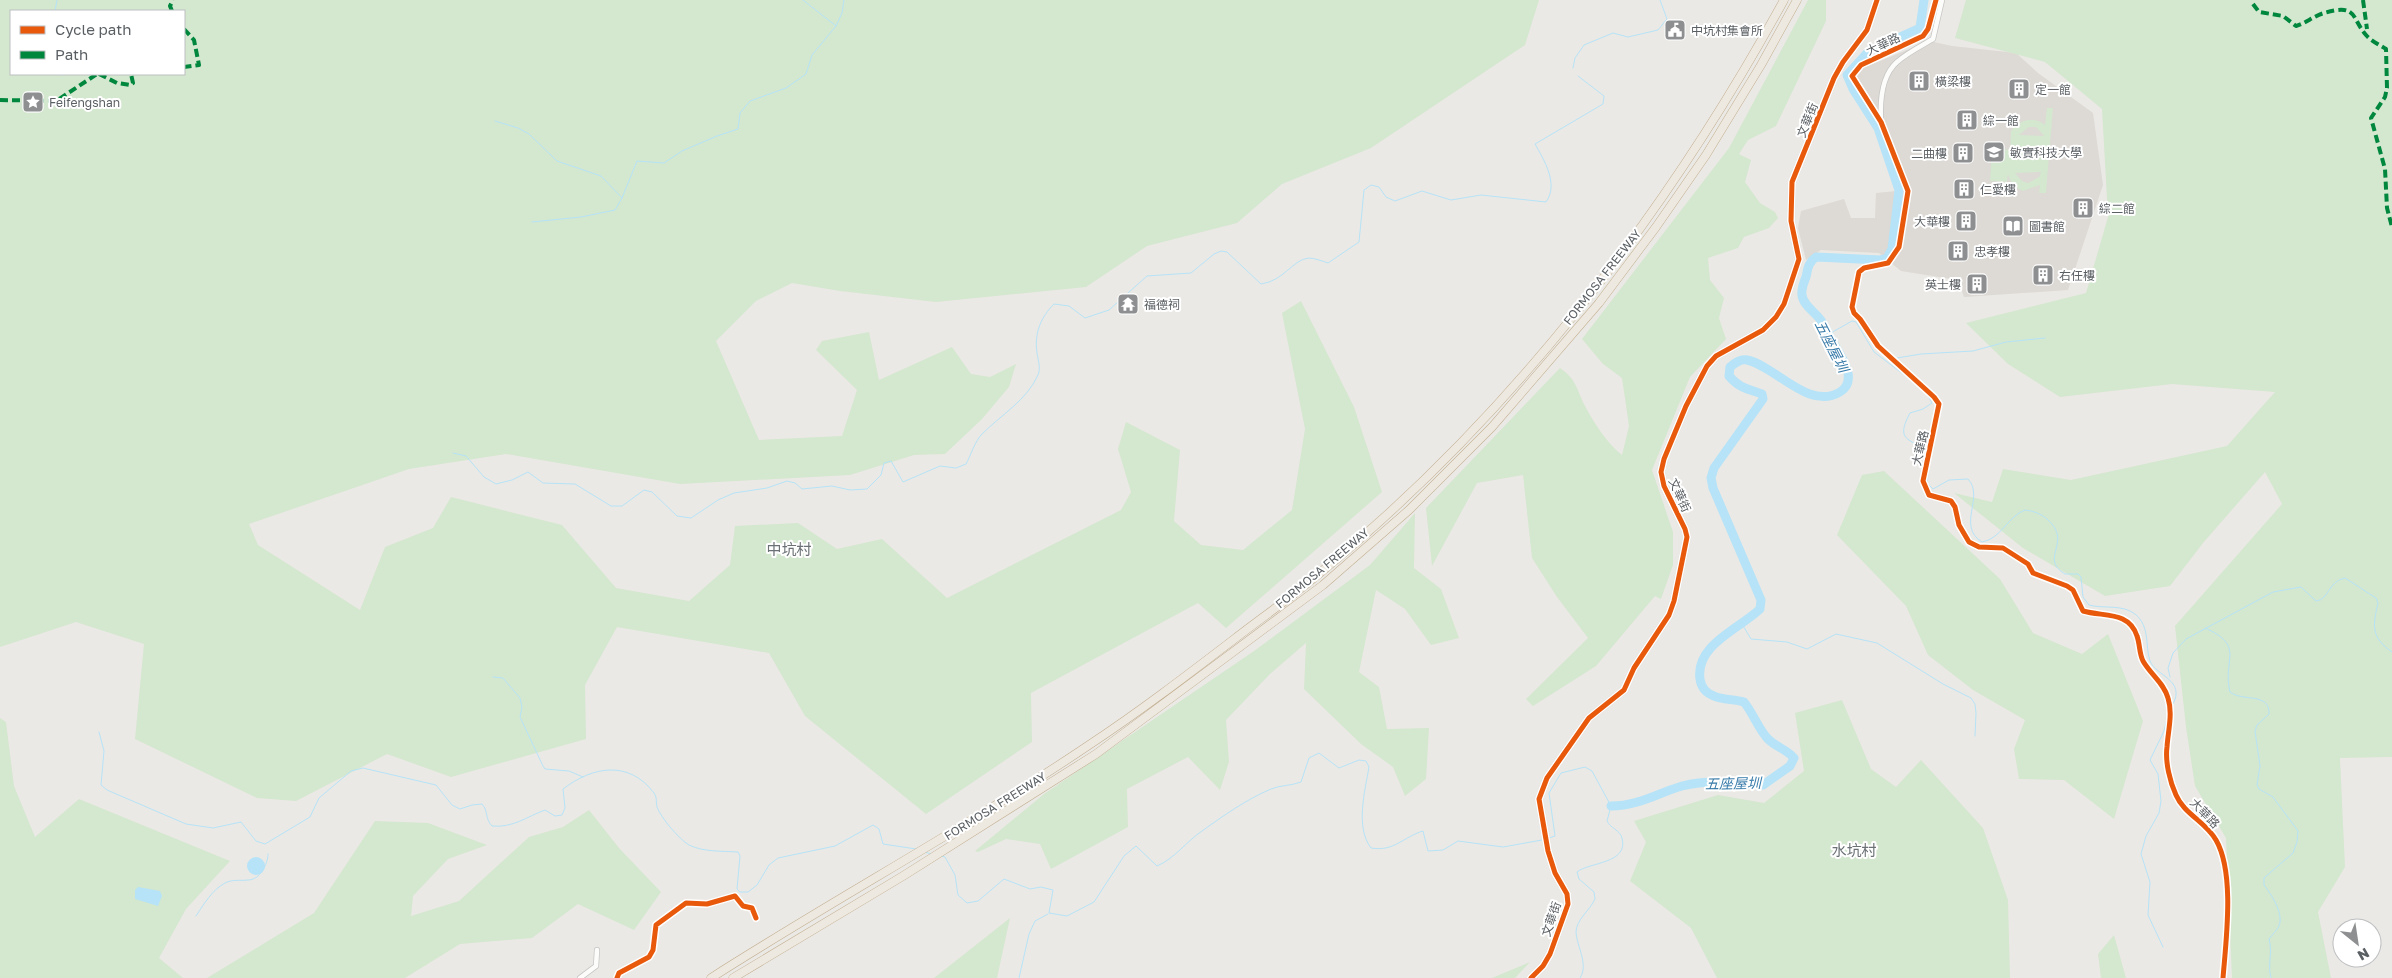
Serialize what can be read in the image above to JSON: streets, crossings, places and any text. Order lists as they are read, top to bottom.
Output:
{
  "streets": {
    "highway": ["FORMOSA FREEWAY"],
    "street": ["大華路", "文華街"]
  },
  "districts": ["中坑村", "水坑村"],
  "water": ["五座屋圳"],
  "places": {
    "public building": ["中坑村集會所"],
    "building": [
      "橫梁樓",
      "定一館",
      "綜一館",
      "二曲樓",
      "仁愛樓",
      "綜二館",
      "大華樓",
      "忠孝樓",
      "右任樓",
      "英士樓"
    ],
    "place": ["Feifengshan"],
    "school or university": ["敏實科技大學"],
    "library": ["圖書館"],
    "temple": ["福德祠"]
  },
  "legend": ["Cycle path", "Path"],
  "north": "bottom right"
}
